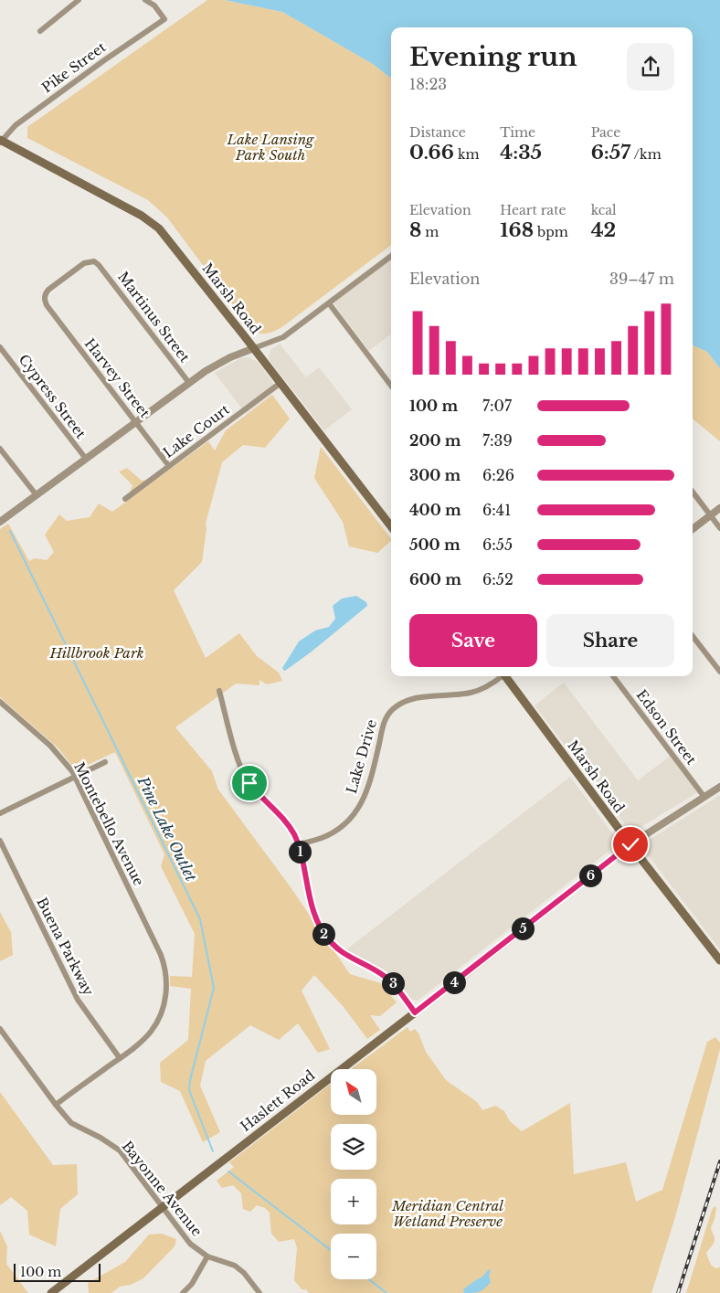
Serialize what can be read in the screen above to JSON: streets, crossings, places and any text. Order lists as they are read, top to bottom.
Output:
{
  "streets": {
    "main road": ["Marsh Road", "Haslett Road"],
    "street": [
      "Pike Street",
      "Martinus Street",
      "Harvey Street",
      "Cypress Street",
      "Lake Court",
      "Edson Street",
      "Lake Drive",
      "Montebello Avenue",
      "Buena Parkway",
      "Bayonne Avenue"
    ]
  },
  "crossings": [
    ["Pike Street", "Marsh Road"],
    ["Marsh Road", "Lake Court"],
    ["Marsh Road", "Haslett Road"],
    ["Martinus Street", "Harvey Street"],
    ["Harvey Street", "Lake Court"],
    ["Edson Street", "Haslett Road"],
    ["Montebello Avenue", "Buena Parkway"],
    ["Montebello Avenue", "Bayonne Avenue"],
    ["Haslett Road", "Bayonne Avenue"]
  ],
  "water": ["Pine Lake Outlet"],
  "parks": ["Lake Lansing Park South", "Hillbrook Park", "Meridian Central Wetland Preserve"],
  "scale_bar": "100 m",
  "north": "top left",
  "page": {
    "heading": ["Evening run", "18:23"],
    "stats": [
      ["Distance", "0.66 km"],
      ["Time", "4:35"],
      ["Pace", "6:57 /km"],
      ["Elevation", "8 m"],
      ["Heart rate", "168 bpm"],
      ["kcal", "42"]
    ],
    "chart": ["Elevation", "39–47 m"],
    "list": [
      {
        "name": "100 m",
        "note": "7:07"
      },
      {
        "name": "200 m",
        "note": "7:39"
      },
      {
        "name": "300 m",
        "note": "6:26"
      },
      {
        "name": "400 m",
        "note": "6:41"
      },
      {
        "name": "500 m",
        "note": "6:55"
      },
      {
        "name": "600 m",
        "note": "6:52"
      }
    ],
    "buttons": ["Save", "Share"],
    "pins": [
      "1",
      "6",
      "5",
      "2",
      "4",
      "3"
    ],
    "map_buttons": ["+", "−"],
    "scale": "100 m"
  }
}
